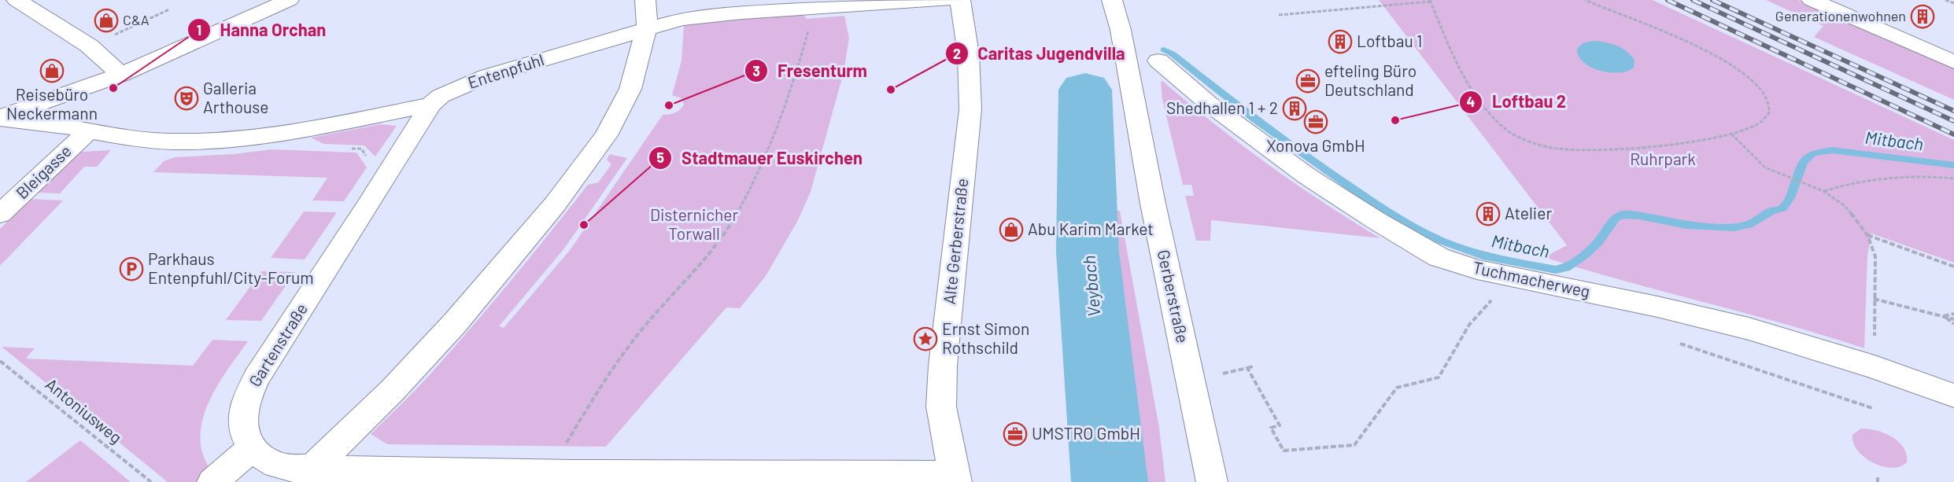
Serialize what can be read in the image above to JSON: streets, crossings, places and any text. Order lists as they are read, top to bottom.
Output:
{
  "streets": {
    "street": [
      "Entenpfuhl",
      "Bleigasse",
      "Alte Gerberstraße",
      "Tuchmacherweg",
      "Gerberstraße",
      "Gartenstraße"
    ],
    "path": ["Antoniusweg"]
  },
  "crossings": [
    ["Entenpfuhl", "Bleigasse"],
    ["Entenpfuhl", "Gartenstraße"]
  ],
  "water": ["Mitbach", "Veybach"],
  "parks": ["Ruhrpark", "Disternicher Torwall"],
  "places": {
    "building": [
      "Generationenwohnen",
      "Loftbau 1",
      "Shedhallen 1 + 2",
      "Atelier"
    ],
    "shop": ["C&A", "Reisebüro Neckermann", "Abu Karim Market"],
    "office": ["efteling Büro Deutschland", "Xonova GmbH", "UMSTRO GmbH"],
    "other": [
      "Hanna Orchan",
      "Caritas Jugendvilla",
      "Fresenturm",
      "Loftbau 2",
      "Stadtmauer Euskirchen"
    ],
    "theatre": ["Galleria Arthouse"],
    "parking": ["Parkhaus Entenpfuhl/City-Forum"],
    "place": ["Ernst Simon Rothschild"]
  }
}
